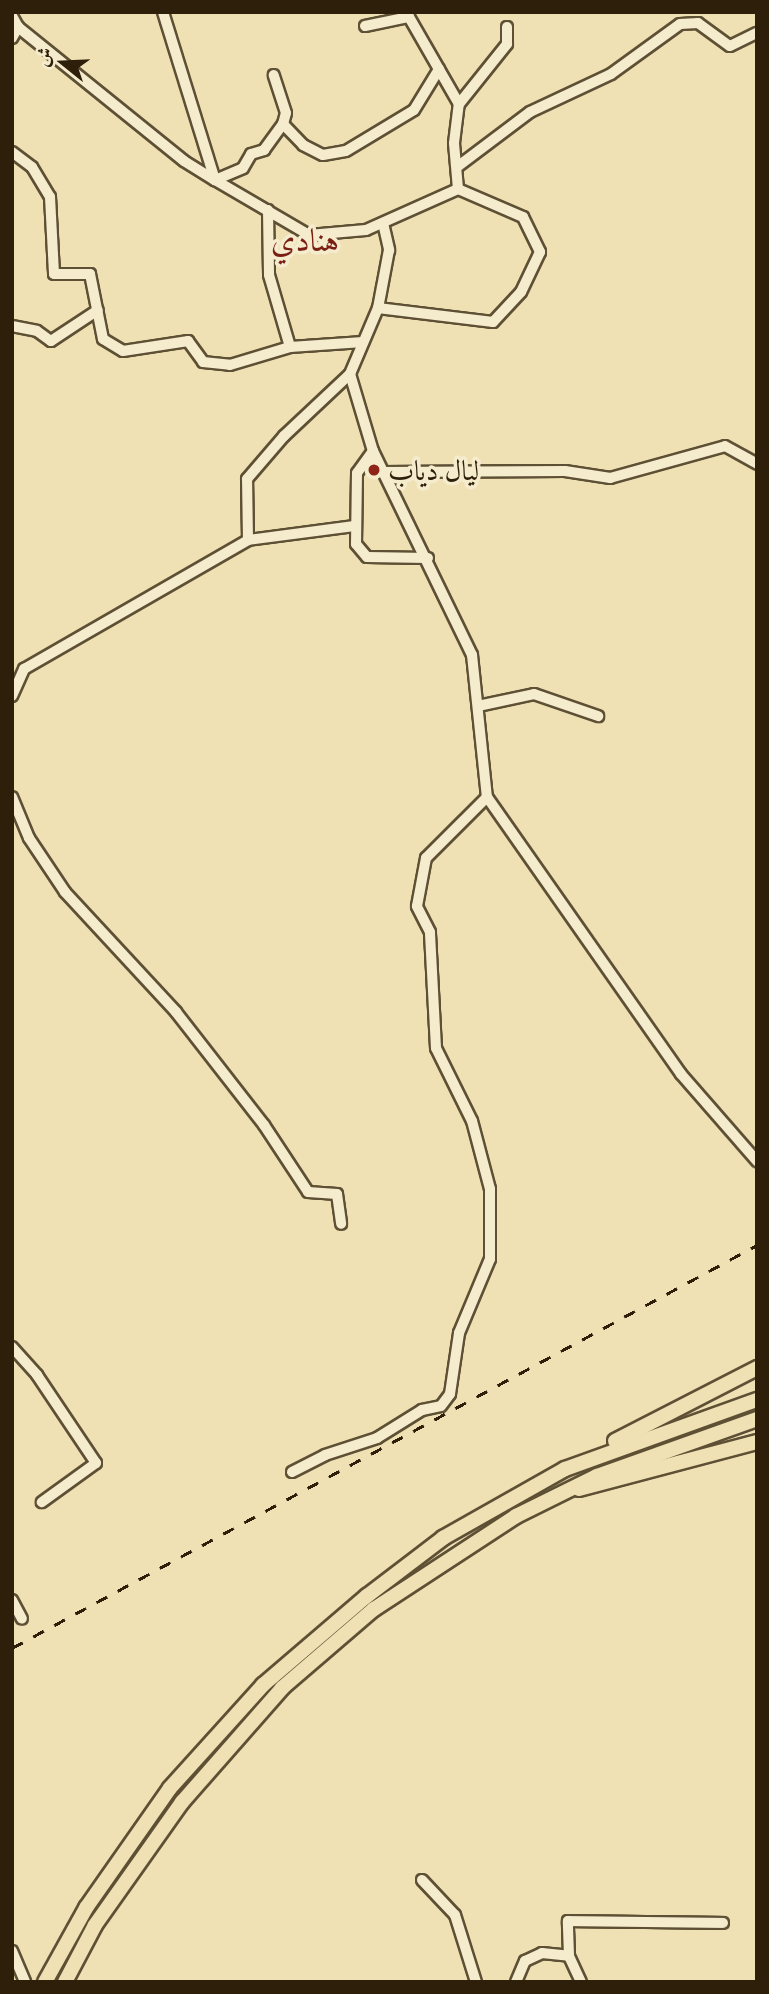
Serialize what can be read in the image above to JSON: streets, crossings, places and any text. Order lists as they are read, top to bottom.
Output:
{
  "districts": ["هنادي"],
  "places": ["ليال دياب"],
  "north": "left"
}
